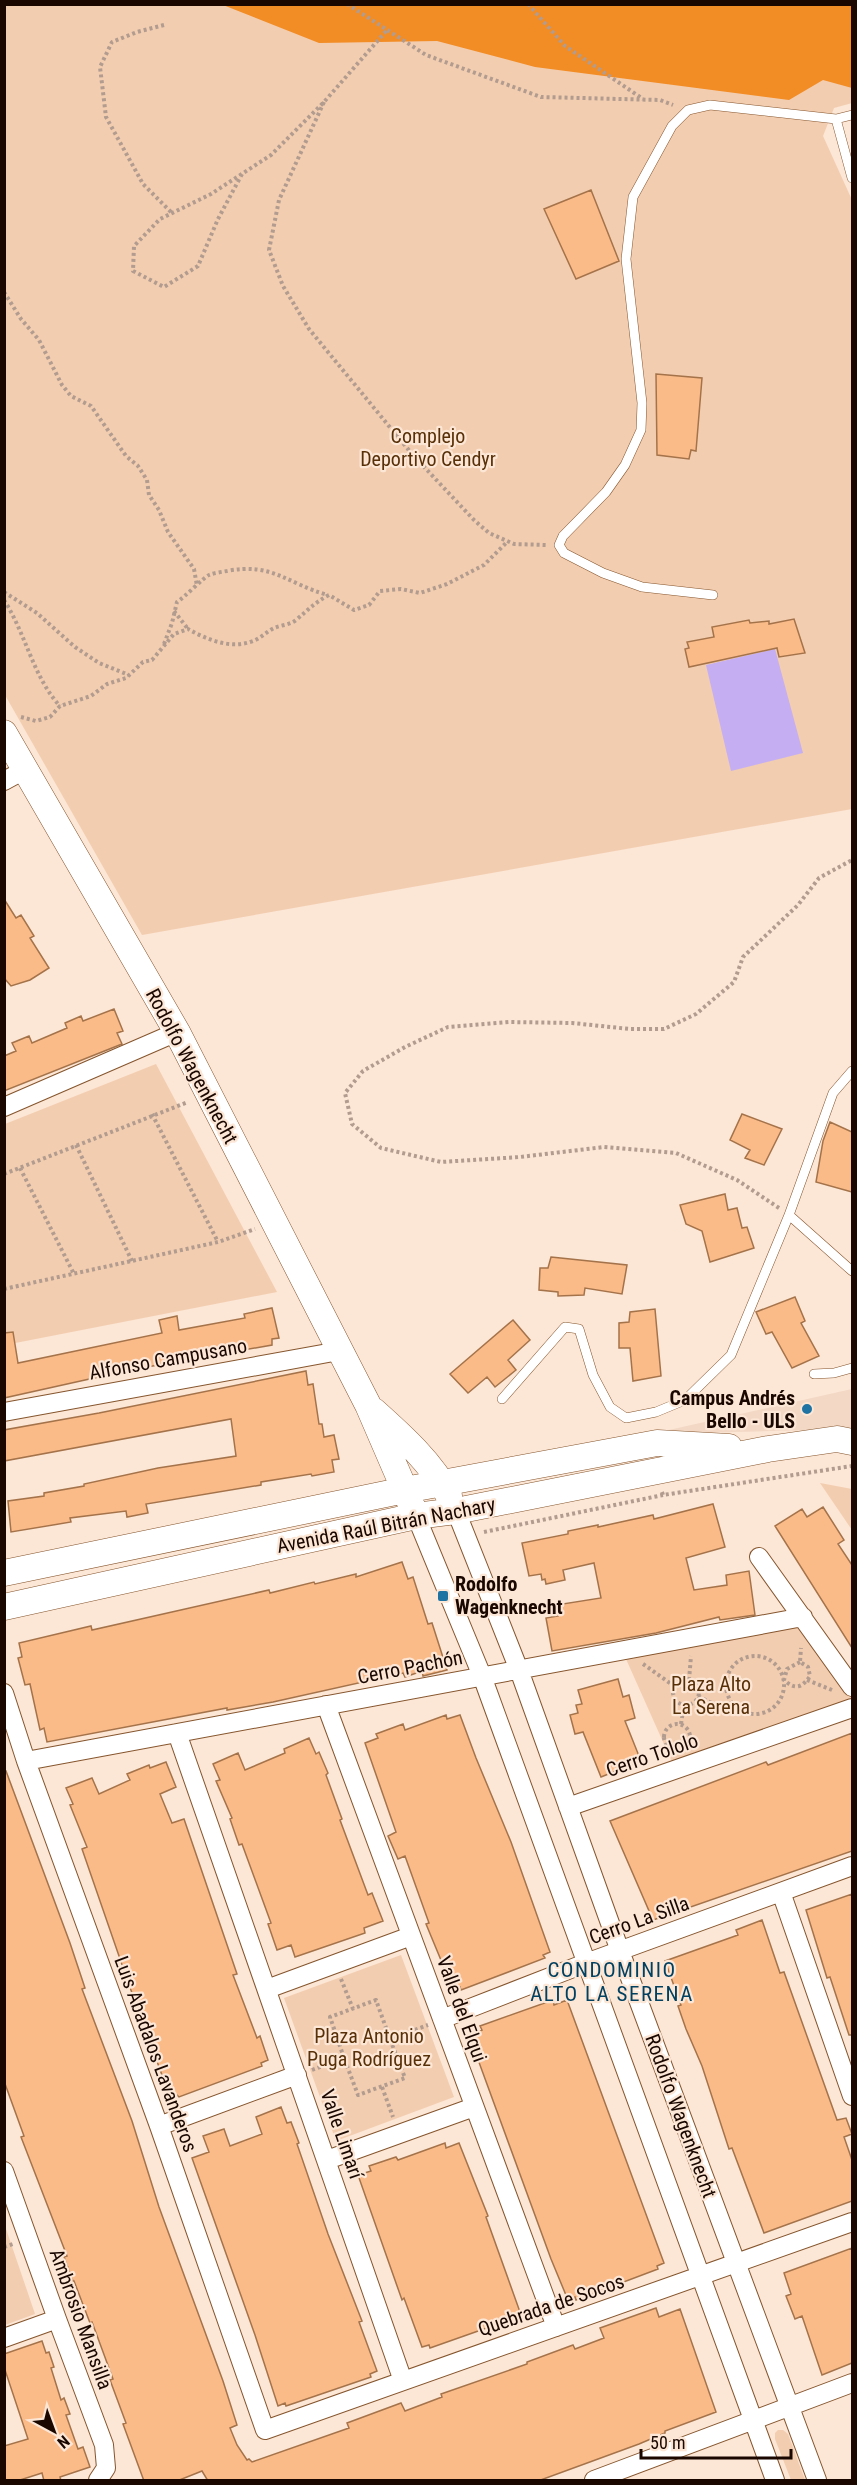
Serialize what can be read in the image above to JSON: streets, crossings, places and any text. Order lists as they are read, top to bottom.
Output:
{
  "streets": {
    "main road": ["Rodolfo Wagenknecht", "Avenida Raúl Bitrán Nachary"],
    "street": [
      "Alfonso Campusano",
      "Cerro Pachón",
      "Cerro Tololo",
      "Cerro La Silla",
      "Valle del Elqui",
      "Luis Abadalos Lavanderos",
      "Valle Limarí",
      "Quebrada de Socos",
      "Ambrosio Mansilla"
    ]
  },
  "crossings": [
    ["Rodolfo Wagenknecht", "Alfonso Campusano"],
    ["Rodolfo Wagenknecht", "Avenida Raúl Bitrán Nachary"],
    ["Rodolfo Wagenknecht", "Cerro Pachón"],
    ["Rodolfo Wagenknecht", "Cerro Tololo"],
    ["Rodolfo Wagenknecht", "Cerro La Silla"],
    ["Rodolfo Wagenknecht", "Quebrada de Socos"],
    ["Cerro Pachón", "Valle del Elqui"],
    ["Cerro Pachón", "Luis Abadalos Lavanderos"],
    ["Cerro Pachón", "Valle Limarí"],
    ["Cerro La Silla", "Valle del Elqui"],
    ["Valle del Elqui", "Quebrada de Socos"],
    ["Luis Abadalos Lavanderos", "Quebrada de Socos"],
    ["Valle Limarí", "Quebrada de Socos"]
  ],
  "districts": ["CONDOMINIO ALTO LA SERENA"],
  "parks": ["Complejo Deportivo Cendyr", "Plaza Alto La Serena", "Plaza Antonio Puga Rodríguez"],
  "places": {
    "other": ["Campus Andrés Bello - ULS"],
    "transit": ["Rodolfo Wagenknecht"]
  },
  "scale_bar": "50 m",
  "north": "bottom right"
}
